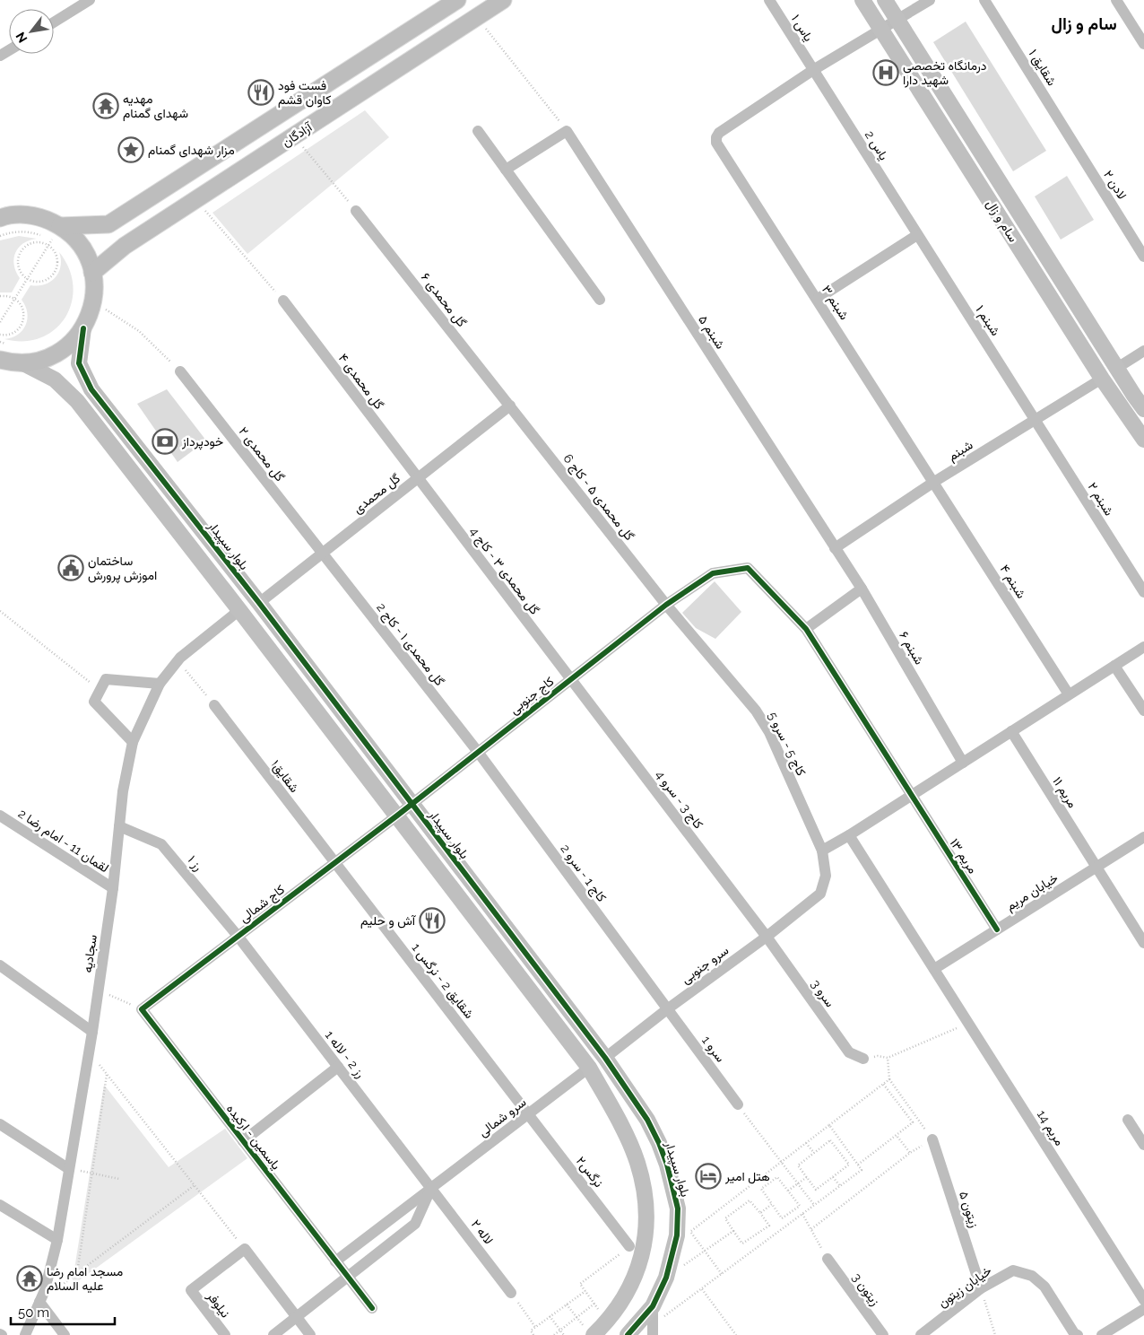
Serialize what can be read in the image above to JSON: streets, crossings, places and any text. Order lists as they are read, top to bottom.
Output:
{
  "streets": {
    "main road": ["آزادگان"],
    "street": [
      "یاس ۱",
      "شقایق ۱",
      "یاس 2",
      "لادن ۲",
      "سام و زال",
      "گل محمدی ۶",
      "شبنم ۳",
      "شبنم ۱",
      "شبنم ۵",
      "گل محمدی ۴",
      "شبنم",
      "گل محمدی ۲",
      "گل محمدی",
      "گل محمدی ۵ - کاج 6",
      "شبنم ۲",
      "بلوار سپیدار",
      "گل محمدی ۳ - کاج 4",
      "شبنم ۴",
      "گل محمدی ۱ - کاج 2",
      "شبنم ۶",
      "کاج جنوبی",
      "کاج 5 - سرو 5",
      "شقایق۱",
      "مریم ۱۱",
      "کاج 3 - سرو 4",
      "لقمان 11 - امام رضا 2",
      "مریم ۱۳",
      "رز ۱",
      "کاج 1 - سرو 2",
      "خیابان مریم",
      "کاج شمالی",
      "سجادیه",
      "سرو جنوبی",
      "شقایق 2 - نرگس 1",
      "سرو 3",
      "سرو 1",
      "رز 2 - لاله 1",
      "سرو شمالی",
      "مریم 14",
      "یاسمین - ارکیده",
      "نرگس۲",
      "زیتون ۵",
      "لاله ۲",
      "خیابان زیتون",
      "زیتون 3",
      "نیلوفر"
    ]
  },
  "crossings": [
    ["یاس ۱", "یاس 2"],
    ["یاس ۱", "شبنم ۳"],
    ["شقایق ۱", "لادن ۲"],
    ["یاس 2", "شبنم ۳"],
    ["یاس 2", "شبنم ۱"],
    ["سام و زال", "شبنم"],
    ["گل محمدی ۶", "گل محمدی"],
    ["گل محمدی ۶", "گل محمدی ۵ - کاج 6"],
    ["شبنم ۳", "شبنم"],
    ["شبنم ۳", "شبنم ۴"],
    ["شبنم ۱", "شبنم"],
    ["شبنم ۱", "شبنم ۲"],
    ["شبنم ۵", "شبنم"],
    ["شبنم ۵", "شبنم ۶"],
    ["گل محمدی ۴", "گل محمدی"],
    ["گل محمدی ۴", "گل محمدی ۳ - کاج 4"],
    ["شبنم", "شبنم ۲"],
    ["شبنم", "شبنم ۴"],
    ["شبنم", "شبنم ۶"],
    ["گل محمدی ۲", "گل محمدی"],
    ["گل محمدی ۲", "گل محمدی ۱ - کاج 2"],
    ["گل محمدی", "گل محمدی ۵ - کاج 6"],
    ["گل محمدی", "بلوار سپیدار"],
    ["گل محمدی", "گل محمدی ۳ - کاج 4"],
    ["گل محمدی", "گل محمدی ۱ - کاج 2"],
    ["گل محمدی ۵ - کاج 6", "کاج جنوبی"],
    ["گل محمدی ۵ - کاج 6", "کاج 5 - سرو 5"],
    ["بلوار سپیدار", "کاج جنوبی"],
    ["بلوار سپیدار", "سرو جنوبی"],
    ["گل محمدی ۳ - کاج 4", "کاج جنوبی"],
    ["گل محمدی ۳ - کاج 4", "کاج 3 - سرو 4"],
    ["گل محمدی ۱ - کاج 2", "کاج جنوبی"],
    ["گل محمدی ۱ - کاج 2", "کاج 1 - سرو 2"],
    ["کاج جنوبی", "کاج 5 - سرو 5"],
    ["کاج جنوبی", "کاج 3 - سرو 4"],
    ["کاج جنوبی", "مریم ۱۳"],
    ["کاج جنوبی", "کاج 1 - سرو 2"],
    ["کاج جنوبی", "کاج شمالی"],
    ["کاج 5 - سرو 5", "سرو جنوبی"],
    ["شقایق۱", "کاج شمالی"],
    ["شقایق۱", "شقایق 2 - نرگس 1"],
    ["مریم ۱۱", "خیابان مریم"],
    ["کاج 3 - سرو 4", "سرو جنوبی"],
    ["کاج 3 - سرو 4", "سرو 3"],
    ["لقمان 11 - امام رضا 2", "سجادیه"],
    ["مریم ۱۳", "خیابان مریم"],
    ["رز ۱", "کاج شمالی"],
    ["رز ۱", "سجادیه"],
    ["رز ۱", "رز 2 - لاله 1"],
    ["کاج 1 - سرو 2", "سرو جنوبی"],
    ["کاج 1 - سرو 2", "سرو 1"],
    ["خیابان مریم", "مریم 14"],
    ["کاج شمالی", "شقایق 2 - نرگس 1"],
    ["کاج شمالی", "رز 2 - لاله 1"],
    ["کاج شمالی", "یاسمین - ارکیده"],
    ["سرو جنوبی", "سرو 3"],
    ["سرو جنوبی", "سرو 1"],
    ["شقایق 2 - نرگس 1", "سرو شمالی"],
    ["شقایق 2 - نرگس 1", "نرگس۲"],
    ["رز 2 - لاله 1", "سرو شمالی"],
    ["رز 2 - لاله 1", "لاله ۲"],
    ["سرو شمالی", "یاسمین - ارکیده"],
    ["سرو شمالی", "نرگس۲"],
    ["سرو شمالی", "لاله ۲"],
    ["زیتون ۵", "خیابان زیتون"]
  ],
  "districts": ["سام و زال"],
  "places": {
    "hospital": ["درمانگاه تخصصى شهید دارا"],
    "restaurant": ["فست فود كاوان قشم", "آش و حلیم"],
    "temple": ["مهدیه شهدای گمنام", "مسجد امام رضا علیه السلام"],
    "place": ["مزار شهدای گمنام"],
    "bank": ["خودپرداز"],
    "public building": ["ساختمان اموزش پرورش"],
    "hotel": ["هتل امیر"]
  },
  "scale_bar": "50 m",
  "north": "bottom left"
}
